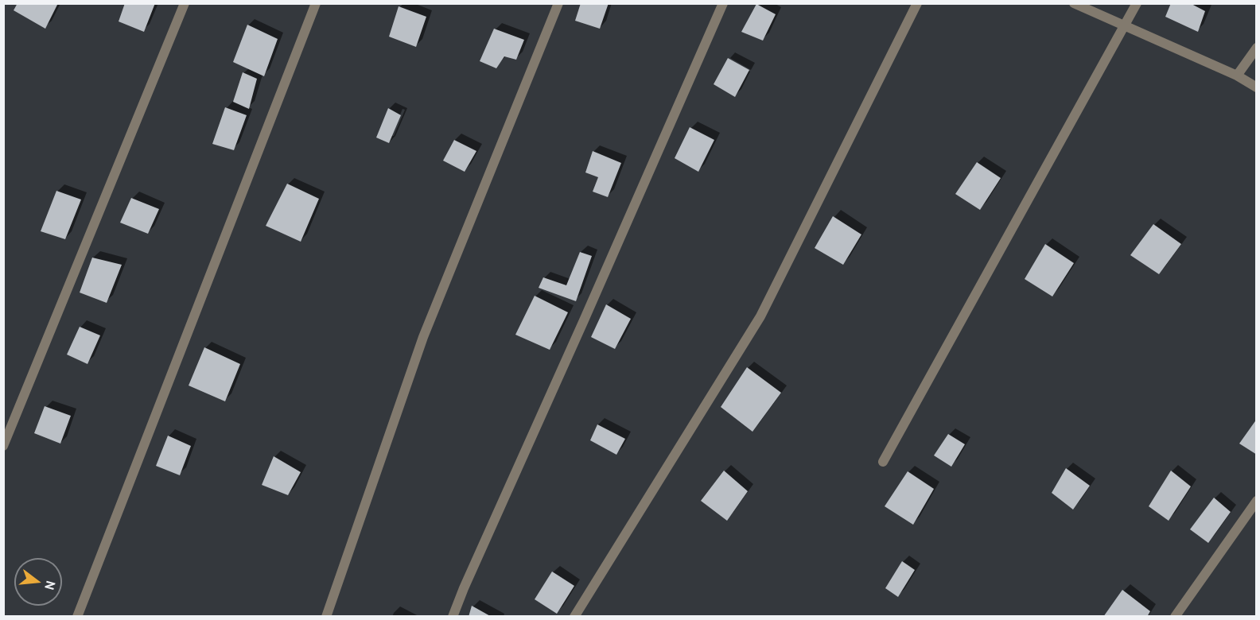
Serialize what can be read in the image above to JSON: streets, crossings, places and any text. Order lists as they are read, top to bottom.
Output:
{
  "north": "right"
}
